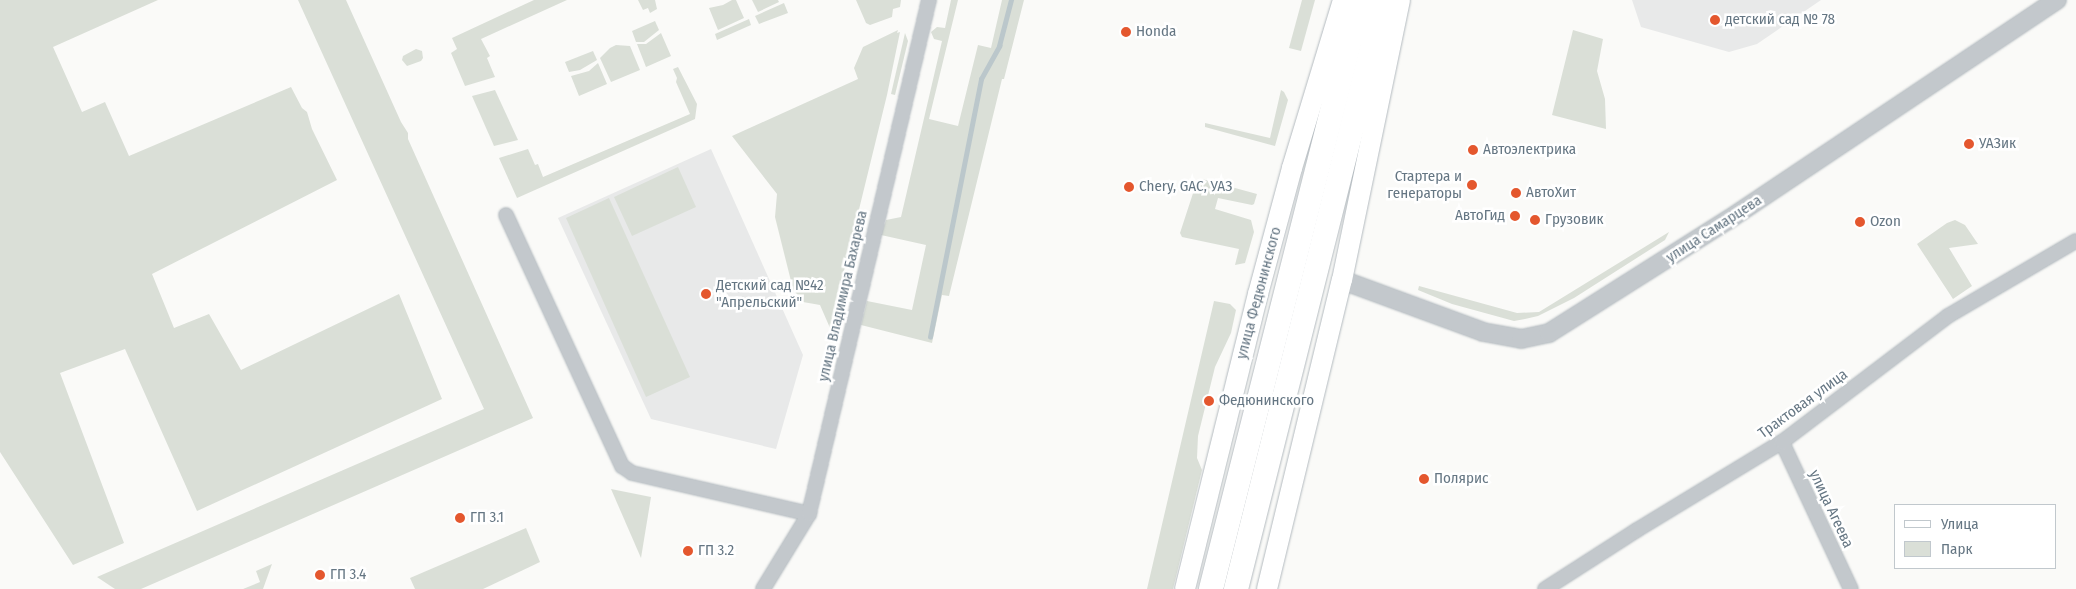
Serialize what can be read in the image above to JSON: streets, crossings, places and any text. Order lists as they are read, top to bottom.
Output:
{
  "streets": {
    "highway": ["улица Федюнинского"],
    "street": [
      "улица Самарцева",
      "улица Владимира Бахарева",
      "Трактовая улица",
      "улица Агеева"
    ]
  },
  "crossings": [
    ["Трактовая улица", "улица Агеева"]
  ],
  "places": [
    "детский сад № 78",
    "Honda",
    "УАЗик",
    "Автоэлектрика",
    "Стартера и генераторы",
    "Chery, GAC, УАЗ",
    "АвтоХит",
    "АвтоГид",
    "Грузовик",
    "Ozon",
    "Детский сад №42 \"Апрельский\"",
    "Федюнинского",
    "Полярис",
    "ГП 3.1",
    "ГП 3.2",
    "ГП 3.4"
  ],
  "legend": ["Улица", "Парк"]
}
